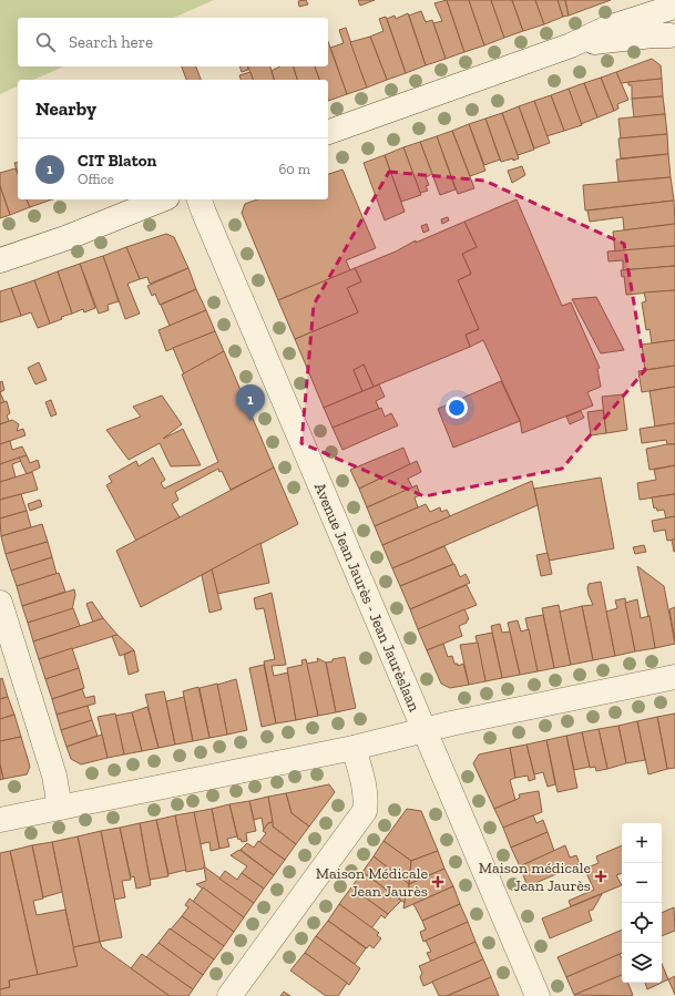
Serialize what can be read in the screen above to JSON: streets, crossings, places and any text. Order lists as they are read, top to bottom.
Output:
{
  "streets": {
    "street": ["Avenue Jean Jaurès - Jean Jaurèslaan"]
  },
  "places": {
    "health": ["Maison médicale Jean Jaurès", "Maison Médicale Jean Jaurès"]
  },
  "page": {
    "search": "Search here",
    "heading": "Nearby",
    "list": [
      {
        "mark": "1",
        "name": "CIT Blaton",
        "note": "Office",
        "value": "60 m"
      }
    ],
    "pins": "1",
    "map_buttons": ["+", "−"]
  }
}
